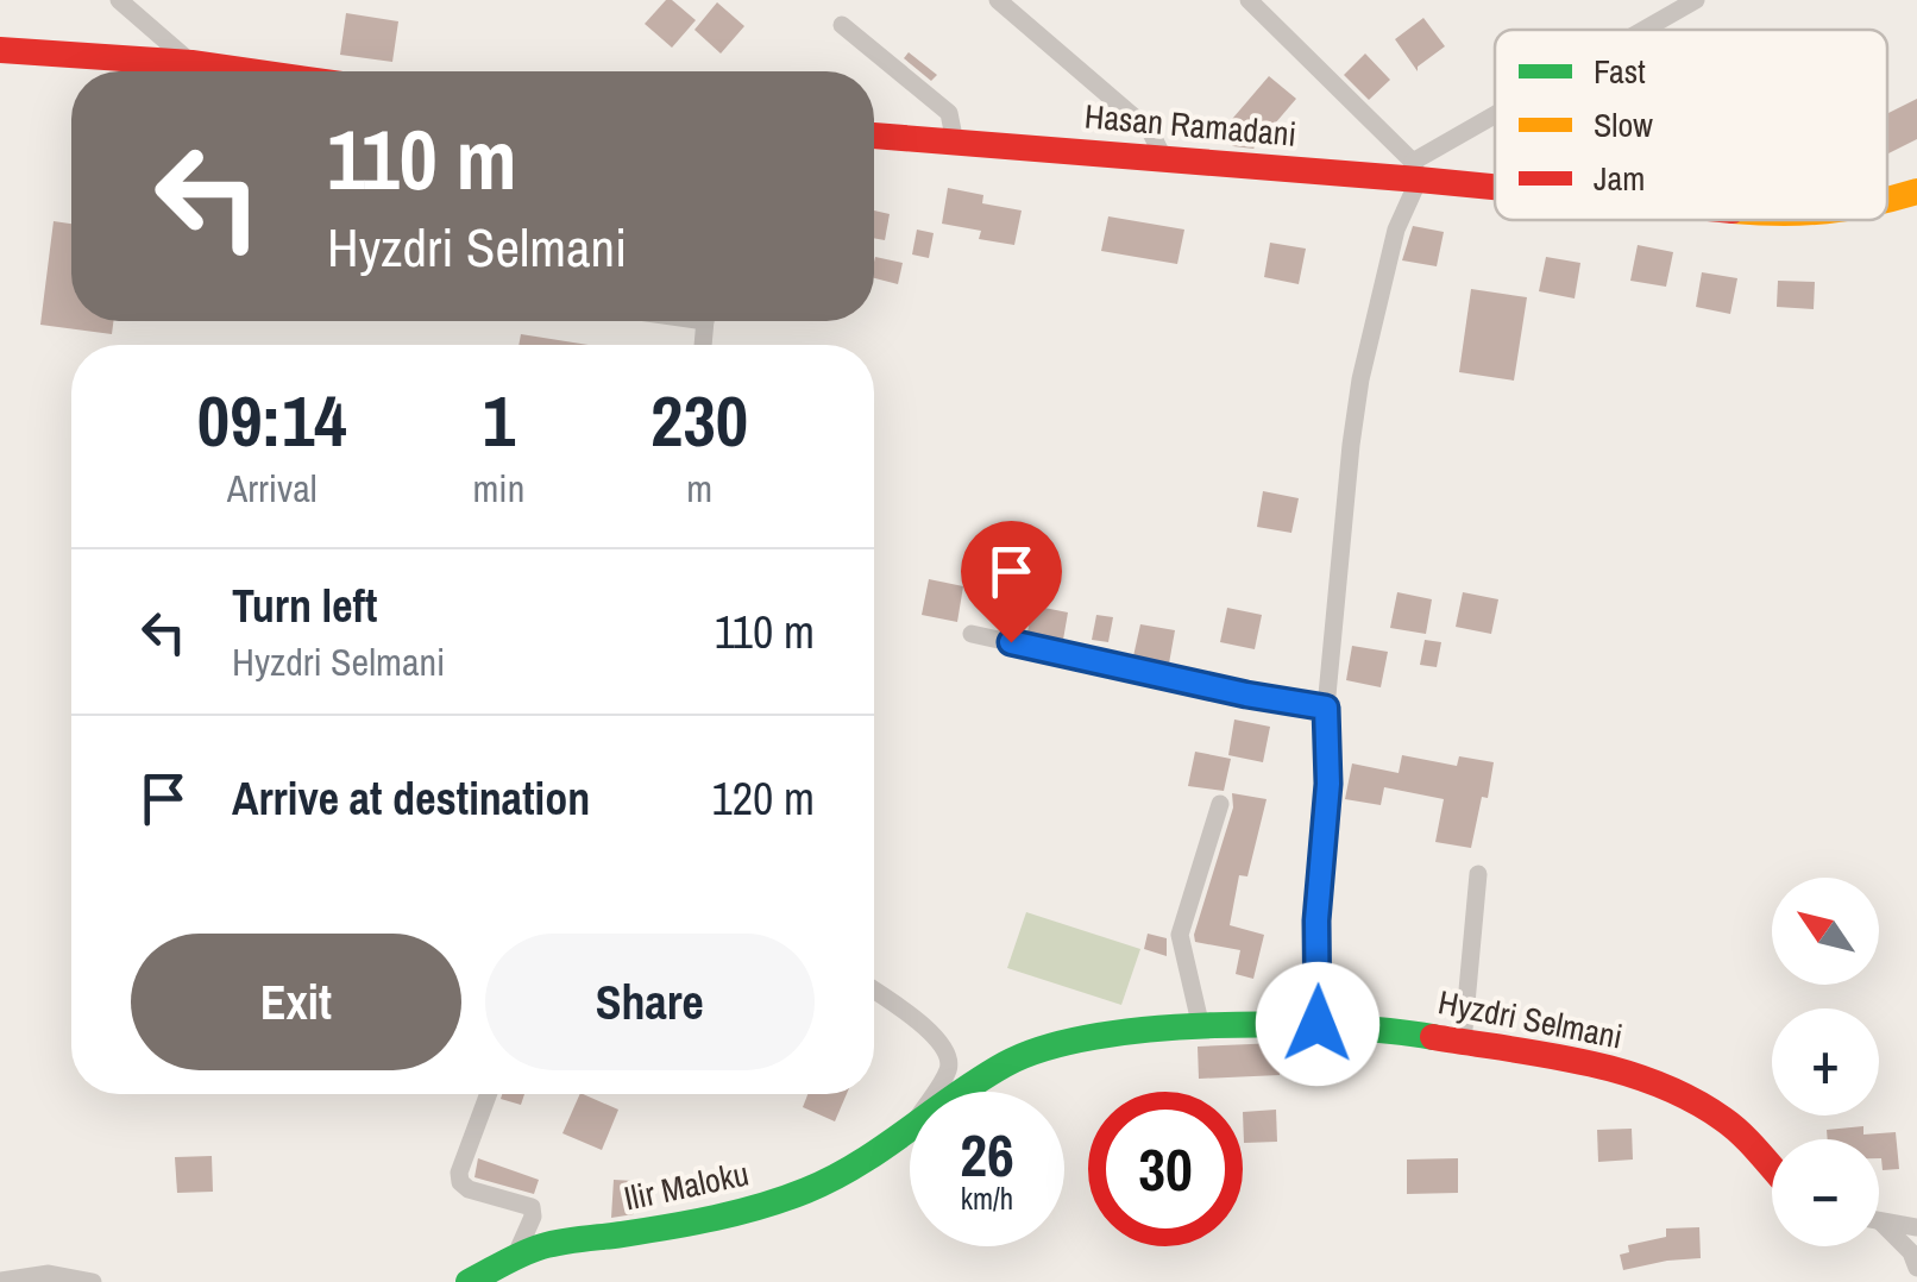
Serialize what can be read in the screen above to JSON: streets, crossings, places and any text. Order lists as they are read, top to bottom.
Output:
{
  "streets": {
    "street": ["Hasan Ramadani", "Hyzdri Selmani", "Ilir Maloku"]
  },
  "crossings": [
    ["Hyzdri Selmani", "Ilir Maloku"]
  ],
  "legend": ["Fast", "Slow", "Jam"],
  "north": "top left",
  "page": {
    "turn": ["110 m", "Hyzdri Selmani"],
    "eta": [
      "09:14",
      "Arrival",
      "1",
      "min",
      "230",
      "m"
    ],
    "list": [
      {
        "name": "Turn left",
        "note": "Hyzdri Selmani",
        "value": "110 m"
      },
      {
        "name": "Arrive at destination",
        "value": "120 m"
      }
    ],
    "map_buttons": ["+", "−"],
    "buttons": ["Exit", "Share"],
    "speed": "26 km/h",
    "limit": "30"
  }
}
